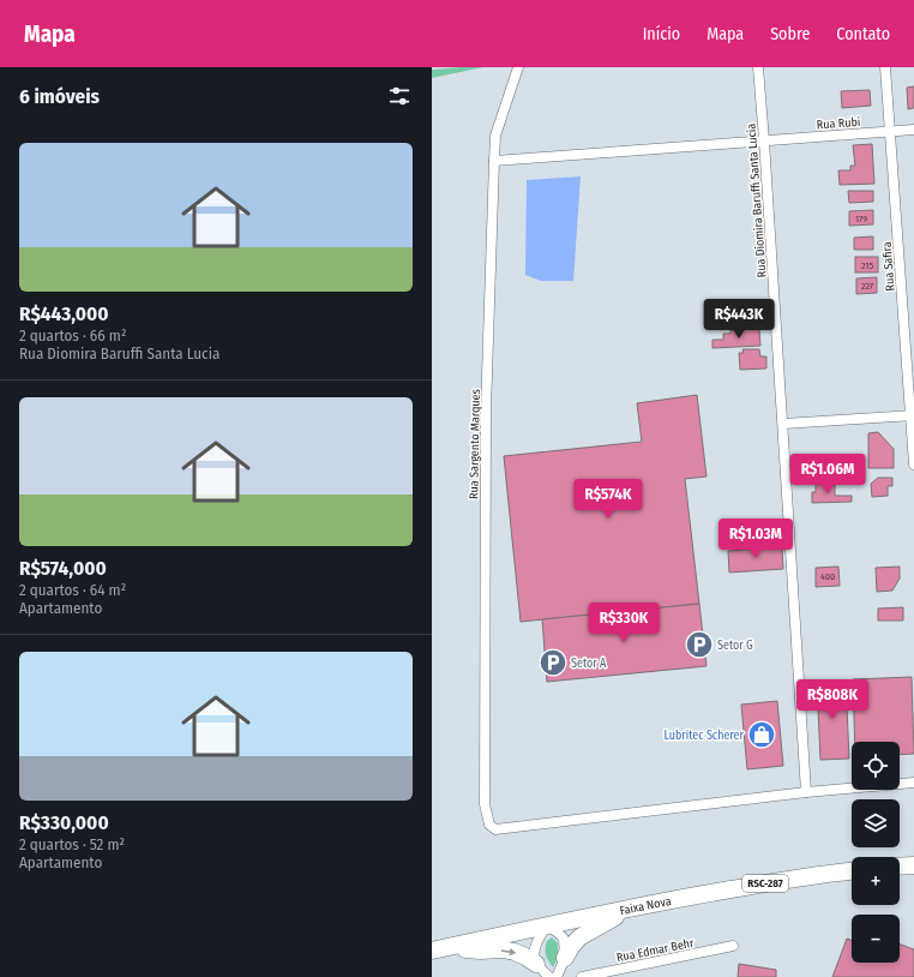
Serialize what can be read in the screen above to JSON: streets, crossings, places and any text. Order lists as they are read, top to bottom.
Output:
{
  "streets": {
    "highway": ["RSC-287", "Faixa Nova"],
    "street": [
      "Rua Rubi",
      "Rua Diomira Baruffi Santa Lucia",
      "Rua Safira",
      "Rua Sargento Marques",
      "Rua Edmar Behr"
    ]
  },
  "crossings": [
    ["Rua Rubi", "Rua Diomira Baruffi Santa Lucia"],
    ["Rua Rubi", "Rua Safira"],
    ["Rua Rubi", "Rua Sargento Marques"],
    ["Rua Diomira Baruffi Santa Lucia", "Rua Sargento Marques"]
  ],
  "places": {
    "parking": ["Setor G", "Setor A"],
    "shop": ["Lubritec Scherer"]
  },
  "house_numbers": [
    "179",
    "215",
    "227",
    "400"
  ],
  "page": {
    "header": "Mapa",
    "nav": [
      "Início",
      "Mapa",
      "Sobre",
      "Contato"
    ],
    "heading": "6 imóveis",
    "list": [
      {
        "name": "R$443,000",
        "note": "2 quartos · 66 m² · Rua Diomira Baruffi Santa Lucia"
      },
      {
        "name": "R$574,000",
        "note": "2 quartos · 64 m² · Apartamento"
      },
      {
        "name": "R$330,000",
        "note": "2 quartos · 52 m² · Apartamento"
      }
    ],
    "price": [
      "R$443K",
      "R$1.06M",
      "R$574K",
      "R$1.03M",
      "R$330K",
      "R$808K"
    ],
    "map_buttons": ["+", "−"]
  }
}
